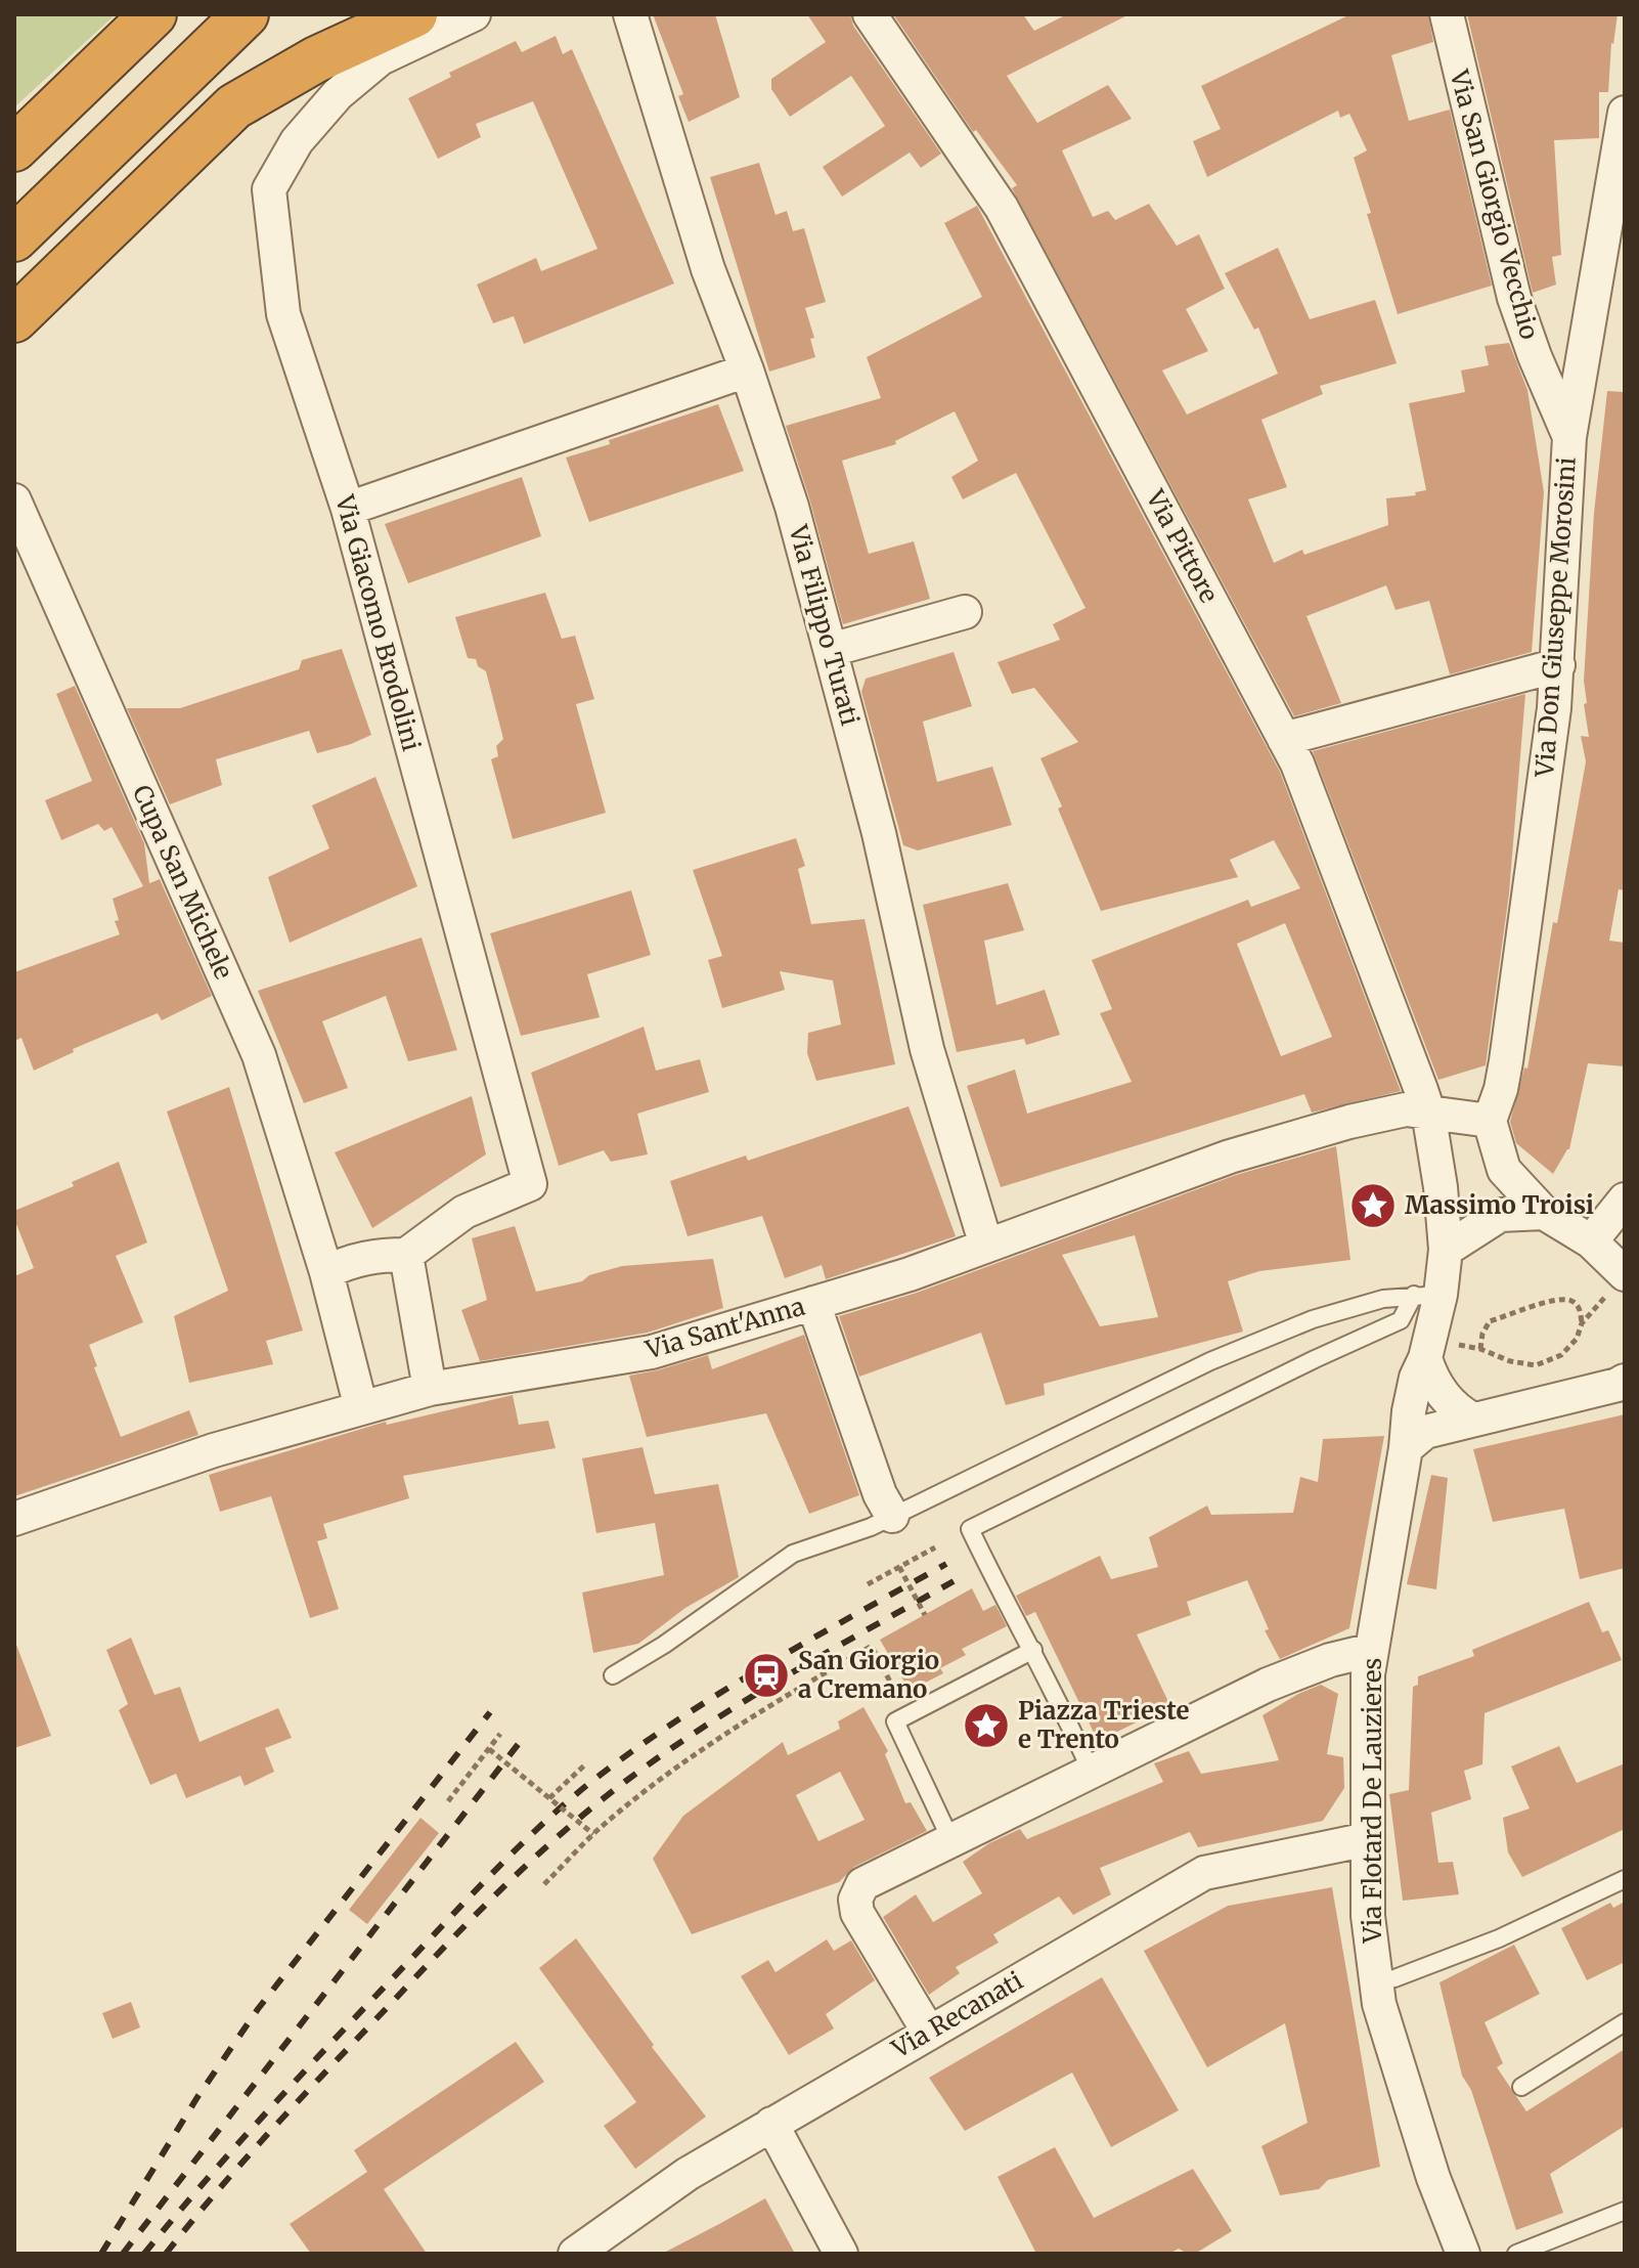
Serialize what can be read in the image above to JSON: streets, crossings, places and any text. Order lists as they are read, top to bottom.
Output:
{
  "streets": {
    "street": [
      "Via San Giorgio Vecchio",
      "Via Pittore",
      "Via Don Giuseppe Morosini",
      "Via Giacomo Brodolini",
      "Via Filippo Turati",
      "Cupa San Michele",
      "Via Sant'Anna",
      "Via Flotard De Lauzieres",
      "Via Recanati"
    ]
  },
  "crossings": [
    ["Via San Giorgio Vecchio", "Via Don Giuseppe Morosini"],
    ["Via Pittore", "Via Sant'Anna"],
    ["Via Pittore", "Via Flotard De Lauzieres"],
    ["Via Don Giuseppe Morosini", "Via Sant'Anna"],
    ["Via Filippo Turati", "Via Sant'Anna"],
    ["Cupa San Michele", "Via Sant'Anna"],
    ["Via Flotard De Lauzieres", "Via Recanati"]
  ],
  "places": {
    "place": ["Massimo Troisi", "Piazza Trieste e Trento"],
    "station": ["San Giorgio a Cremano"]
  }
}
